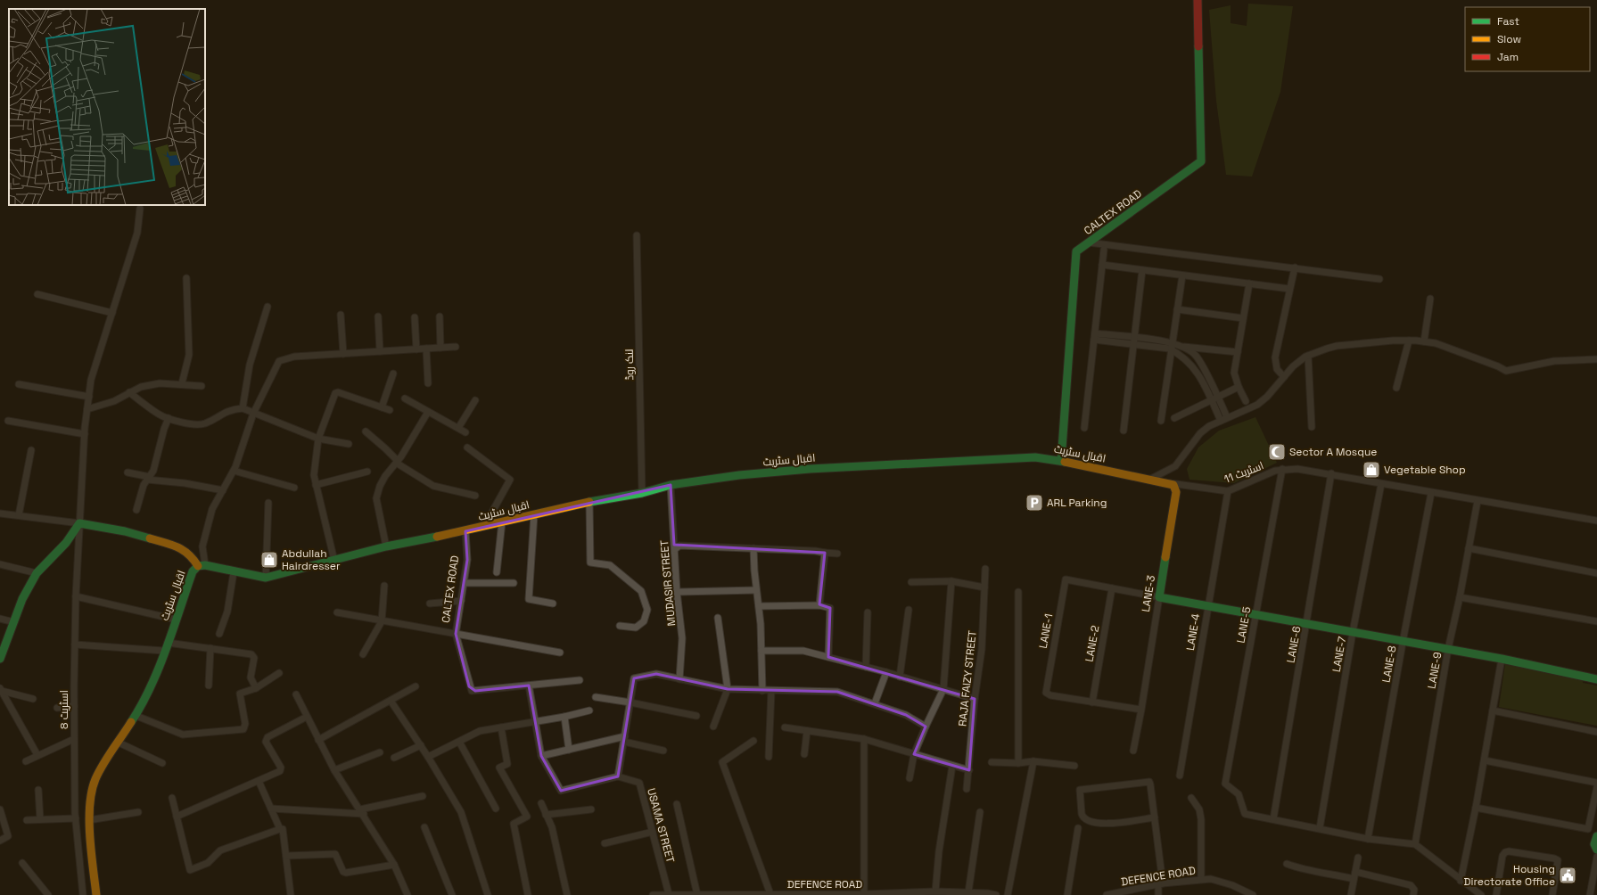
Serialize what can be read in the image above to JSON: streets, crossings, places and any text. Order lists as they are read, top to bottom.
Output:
{
  "streets": {
    "street": [
      "CALTEX ROAD",
      "لنک روڈ",
      "اقبال سٹریٹ",
      "اسٹریٹ 11",
      "MUDASIR STREET",
      "LANE-3",
      "LANE-5",
      "LANE-1",
      "LANE-4",
      "LANE-2",
      "LANE-6",
      "LANE-7",
      "LANE-8",
      "LANE-9",
      "RAJA FAIZY STREET",
      "اسٹریٹ 8",
      "USAMA STREET",
      "DEFENCE ROAD"
    ]
  },
  "crossings": [
    ["CALTEX ROAD", "اقبال سٹریٹ"],
    ["لنک روڈ", "اقبال سٹریٹ"],
    ["اقبال سٹریٹ", "اسٹریٹ 11"],
    ["اقبال سٹریٹ", "MUDASIR STREET"],
    ["اقبال سٹریٹ", "LANE-3"],
    ["اسٹریٹ 11", "LANE-3"],
    ["اسٹریٹ 11", "LANE-5"],
    ["اسٹریٹ 11", "LANE-4"],
    ["LANE-5", "LANE-6"],
    ["LANE-1", "LANE-2"],
    ["USAMA STREET", "DEFENCE ROAD"]
  ],
  "places": {
    "mosque": ["Sector A Mosque"],
    "shop": ["Vegetable Shop", "Abdullah Hairdresser"],
    "parking": ["ARL Parking"],
    "public building": ["Housing Directorate Office"]
  },
  "legend": ["Fast", "Slow", "Jam"]
}
